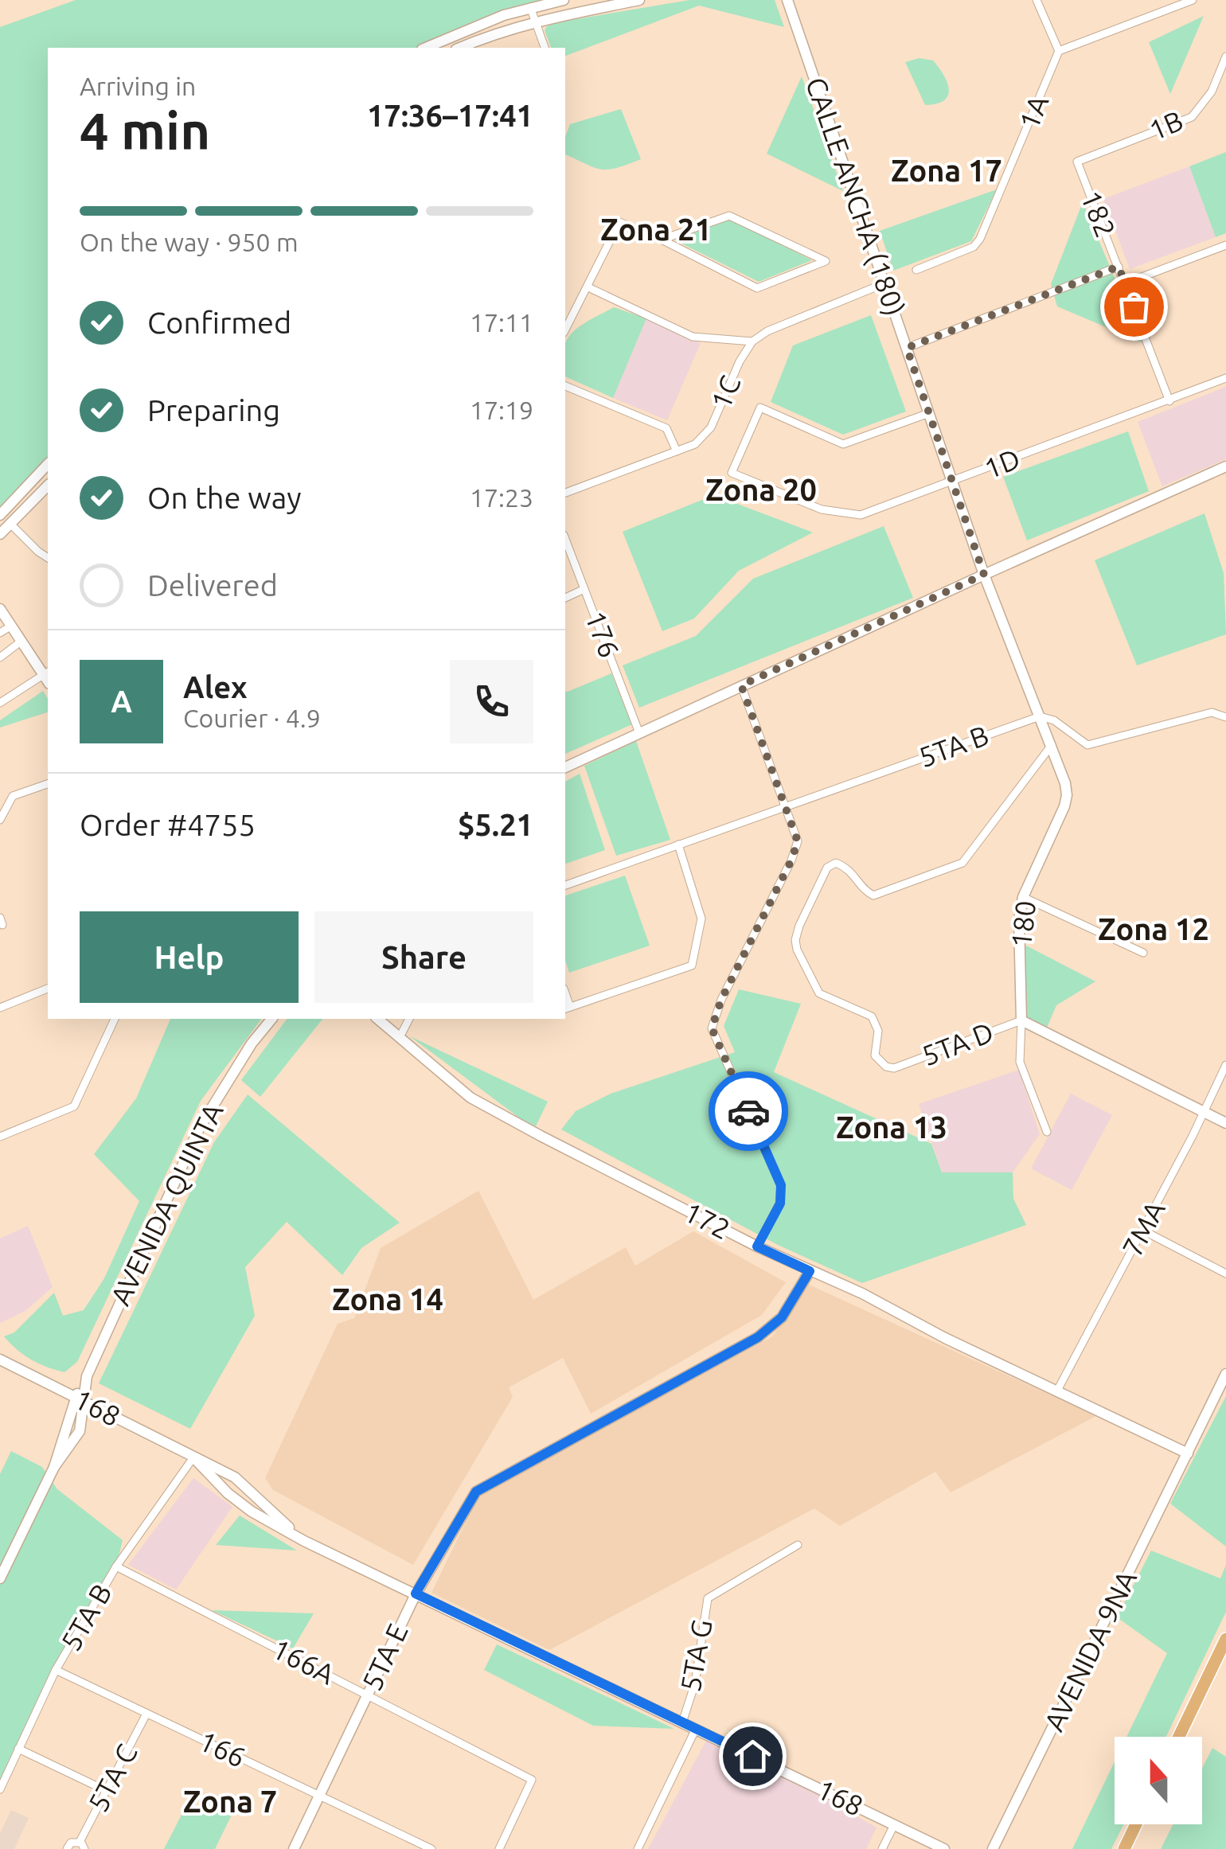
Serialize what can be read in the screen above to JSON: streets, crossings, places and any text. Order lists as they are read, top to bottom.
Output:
{
  "streets": {
    "street": [
      "1A",
      "1B",
      "CALLE ANCHA (180)",
      "182",
      "1C",
      "1D",
      "176",
      "5TA B",
      "180",
      "5TA D",
      "AVENIDA QUINTA",
      "172",
      "7MA",
      "168",
      "AVENIDA 9NA",
      "5TA G",
      "5TA E",
      "166A",
      "166",
      "5TA C"
    ]
  },
  "crossings": [
    ["1B", "182"],
    ["CALLE ANCHA (180)", "1C"],
    ["CALLE ANCHA (180)", "1D"],
    ["CALLE ANCHA (180)", "180"],
    ["182", "1D"],
    ["5TA B", "180"],
    ["5TA B", "168"],
    ["5TA B", "166A"],
    ["5TA B", "166"],
    ["180", "5TA D"],
    ["AVENIDA QUINTA", "168"],
    ["172", "7MA"],
    ["172", "AVENIDA 9NA"],
    ["172", "5TA E"],
    ["168", "5TA G"],
    ["168", "5TA E"],
    ["5TA E", "166A"],
    ["5TA E", "166"],
    ["166", "5TA C"]
  ],
  "districts": [
    "Zona 17",
    "Zona 21",
    "Zona 20",
    "Zona 12",
    "Zona 13",
    "Zona 14",
    "Zona 7"
  ],
  "north": "top",
  "page": {
    "heading": ["4 min", "Arriving in", "17:36–17:41"],
    "panel": [
      "Alex",
      "Courier · 4.9",
      "Order #4755",
      "$5.21"
    ],
    "bar": "On the way · 950 m",
    "list": [
      ["Confirmed", "17:11"],
      ["Preparing", "17:19"],
      ["On the way", "17:23"],
      "Delivered"
    ],
    "round": "A",
    "buttons": ["Help", "Share"]
  }
}
